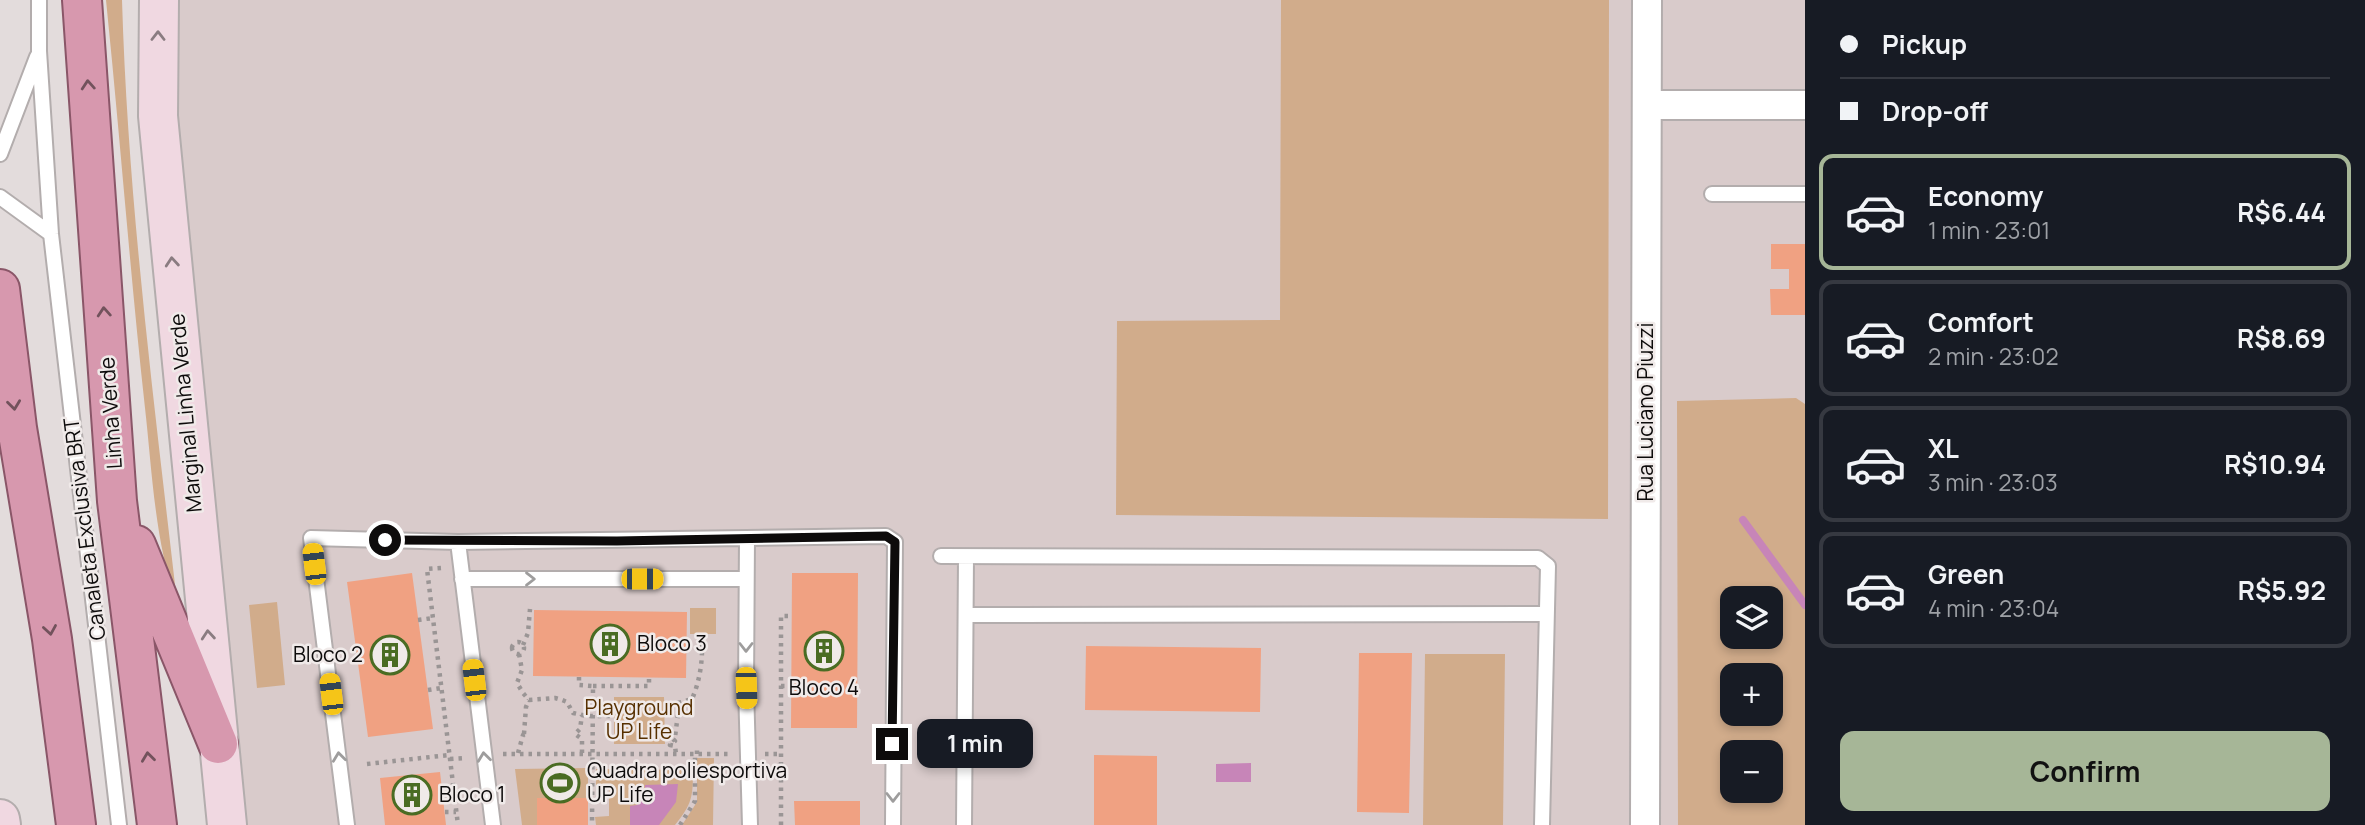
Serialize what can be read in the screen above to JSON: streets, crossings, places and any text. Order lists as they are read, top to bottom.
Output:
{
  "streets": {
    "highway": ["Linha Verde"],
    "main road": ["Marginal Linha Verde"],
    "street": ["Rua Luciano Piuzzi"],
    "lane": ["Canaleta Exclusiva BRT"]
  },
  "one_way": ["Marginal Linha Verde"],
  "parks": ["Playground UP Life"],
  "places": {
    "building": [
      "Bloco 3",
      "Bloco 4",
      "Bloco 2",
      "Bloco 1"
    ],
    "sports": ["Quadra poliesportiva UP Life"]
  },
  "page": {
    "banner": ["Pickup", "Drop-off"],
    "list": [
      {
        "name": "Economy",
        "note": "1 min · 23:01",
        "value": "R$6.44"
      },
      {
        "name": "Comfort",
        "note": "2 min · 23:02",
        "value": "R$8.69"
      },
      {
        "name": "XL",
        "note": "3 min · 23:03",
        "value": "R$10.94"
      },
      {
        "name": "Green",
        "note": "4 min · 23:04",
        "value": "R$5.92"
      }
    ],
    "map_buttons": ["+", "−"],
    "buttons": "Confirm",
    "bubble": "1 min"
  }
}
